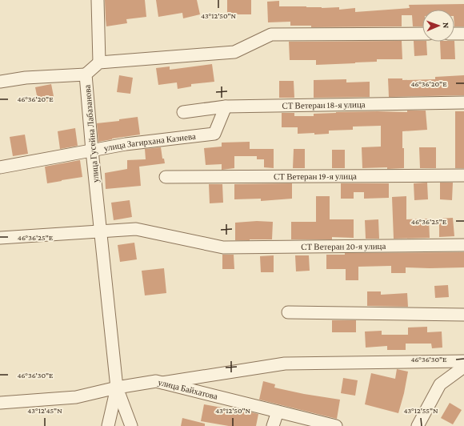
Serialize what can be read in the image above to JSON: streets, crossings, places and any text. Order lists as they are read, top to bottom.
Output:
{
  "streets": {
    "street": [
      "СТ Ветеран 18-я улица",
      "улица Гусейна Лабазанова",
      "улица Загирхана Казиева",
      "СТ Ветеран 19-я улица",
      "СТ Ветеран 20-я улица",
      "улица Байхатова"
    ]
  },
  "crossings": [
    ["СТ Ветеран 18-я улица", "улица Загирхана Казиева"],
    ["улица Гусейна Лабазанова", "улица Загирхана Казиева"],
    ["улица Гусейна Лабазанова", "СТ Ветеран 20-я улица"],
    ["улица Гусейна Лабазанова", "улица Байхатова"]
  ],
  "north": "right",
  "coordinates": [
    "43°12'50\"N",
    "46°36'20\"E",
    "46°36'25\"E",
    "46°36'30\"E",
    "43°12'45\"N",
    "43°12'55\"N"
  ]
}
